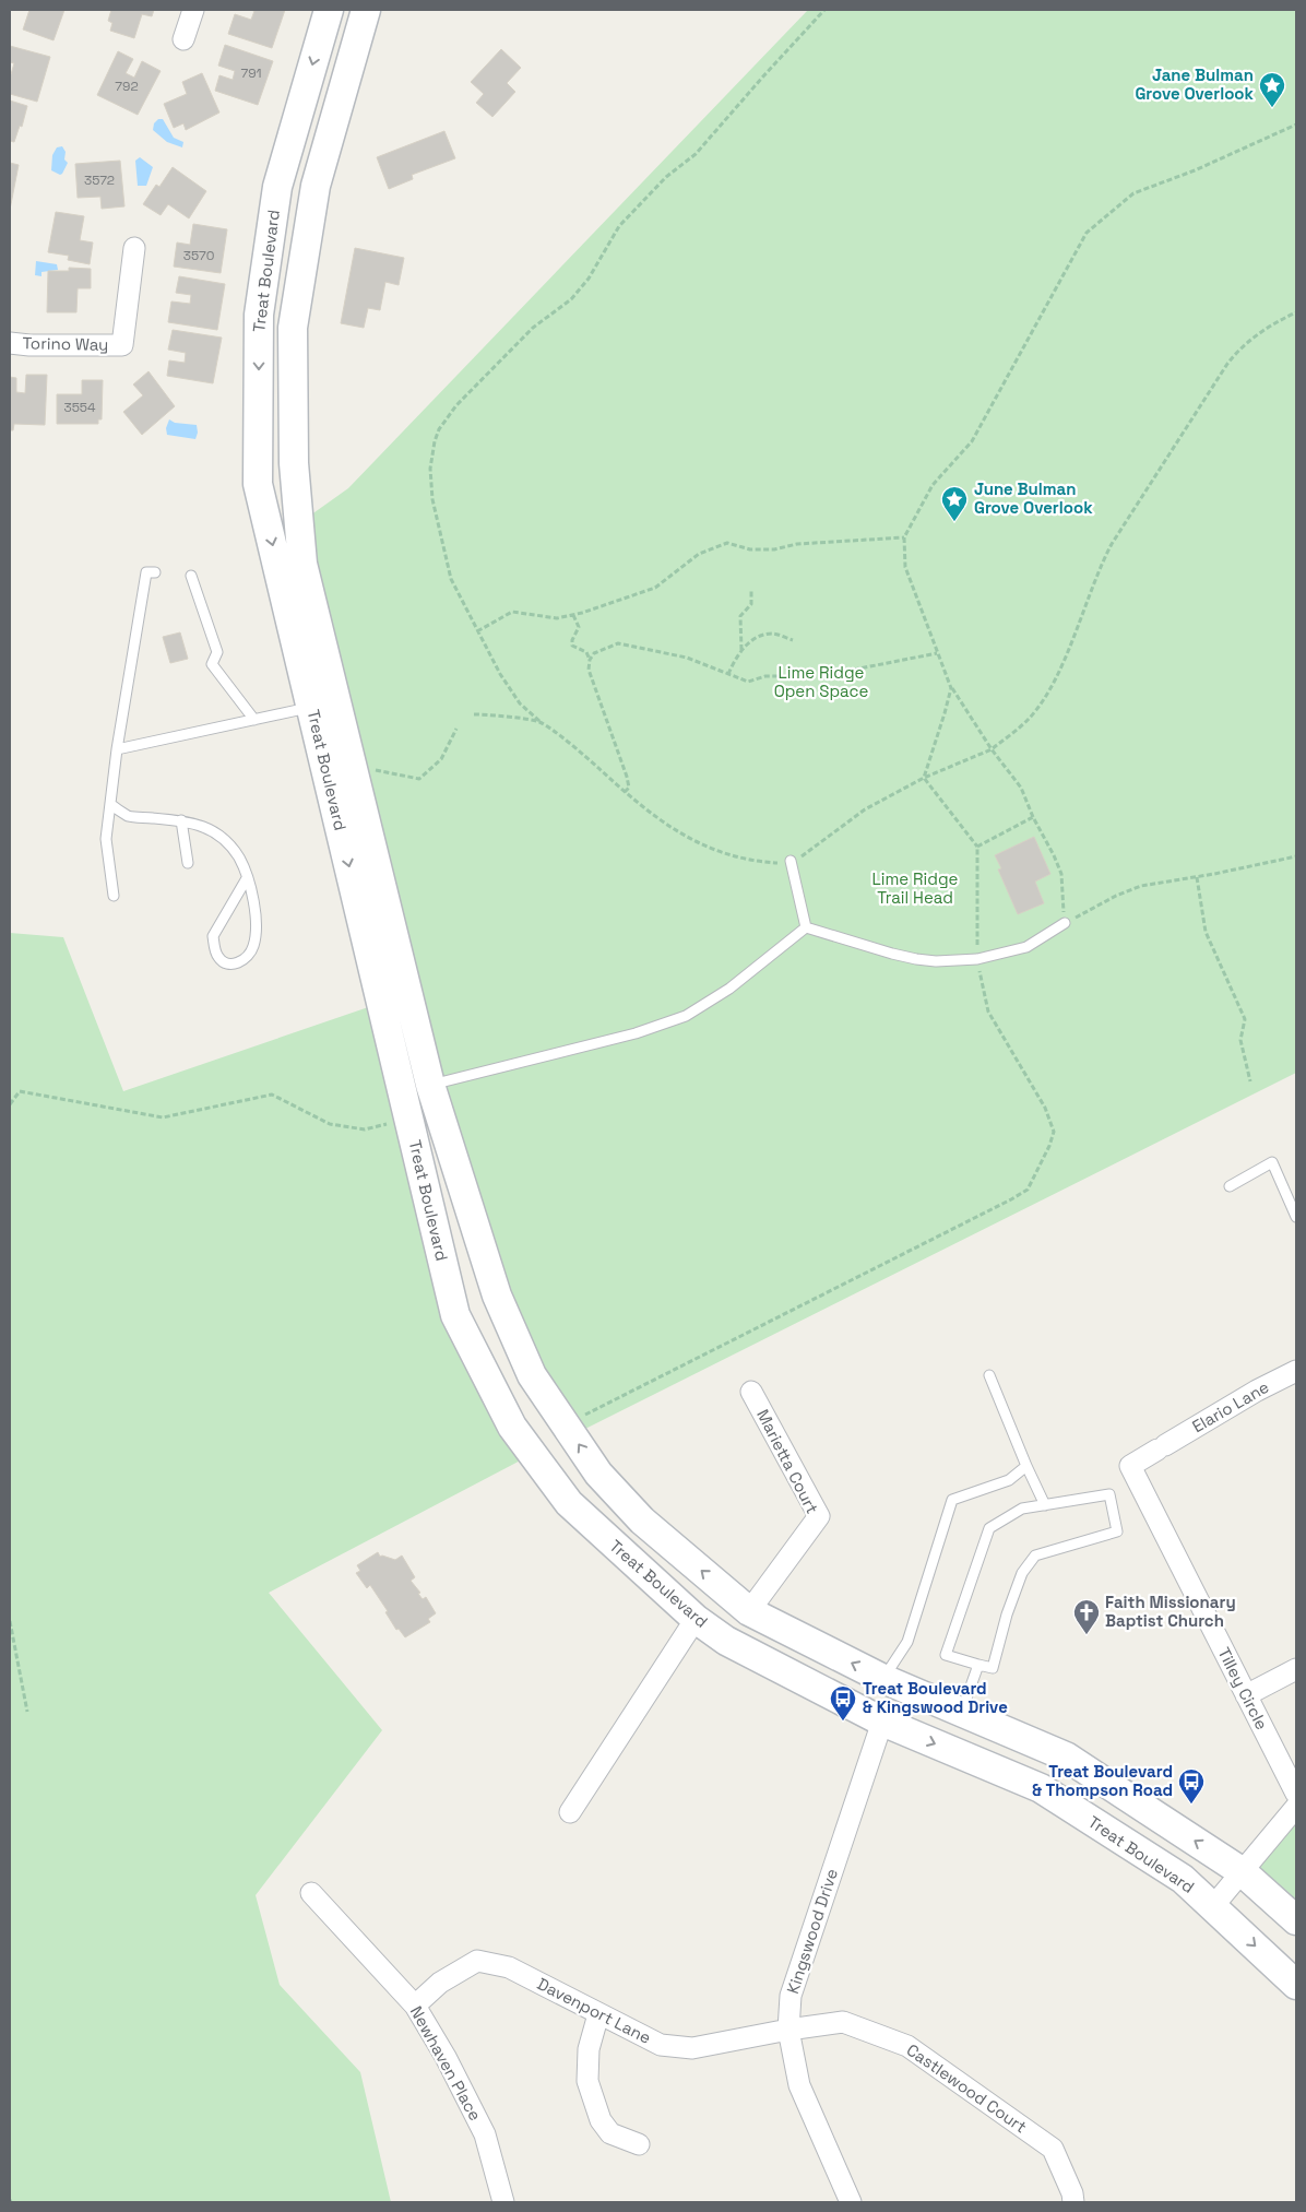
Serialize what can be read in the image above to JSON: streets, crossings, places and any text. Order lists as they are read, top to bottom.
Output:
{
  "streets": {
    "main road": ["Treat Boulevard"],
    "street": [
      "Torino Way",
      "Elario Lane",
      "Marietta Court",
      "Tilley Circle",
      "Kingswood Drive",
      "Davenport Lane",
      "Newhaven Place",
      "Castlewood Court"
    ]
  },
  "crossings": [
    ["Treat Boulevard", "Marietta Court"],
    ["Treat Boulevard", "Kingswood Drive"],
    ["Elario Lane", "Tilley Circle"],
    ["Kingswood Drive", "Davenport Lane"],
    ["Kingswood Drive", "Castlewood Court"],
    ["Davenport Lane", "Newhaven Place"],
    ["Davenport Lane", "Castlewood Court"]
  ],
  "parks": ["Lime Ridge Open Space", "Lime Ridge Trail Head"],
  "places": {
    "place": ["Jane Bulman Grove Overlook", "June Bulman Grove Overlook"],
    "church": ["Faith Missionary Baptist Church"],
    "bus stop": ["Treat Boulevard & Kingswood Drive", "Treat Boulevard & Thompson Road"]
  },
  "house_numbers": [
    "791",
    "792",
    "3572",
    "3570",
    "3554"
  ]
}
